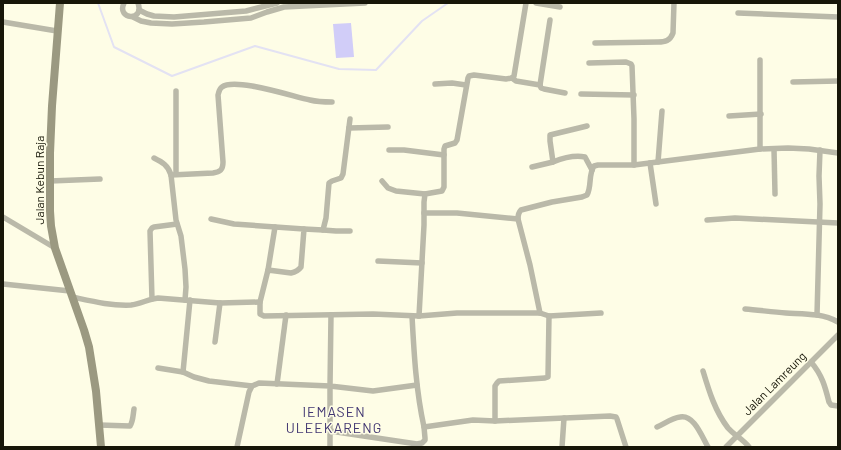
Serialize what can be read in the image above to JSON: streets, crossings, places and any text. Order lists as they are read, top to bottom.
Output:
{
  "streets": {
    "street": ["Jalan Kebun Raja", "Jalan Lamreung"]
  },
  "districts": ["IEMASEN ULEEKARENG"]
}
